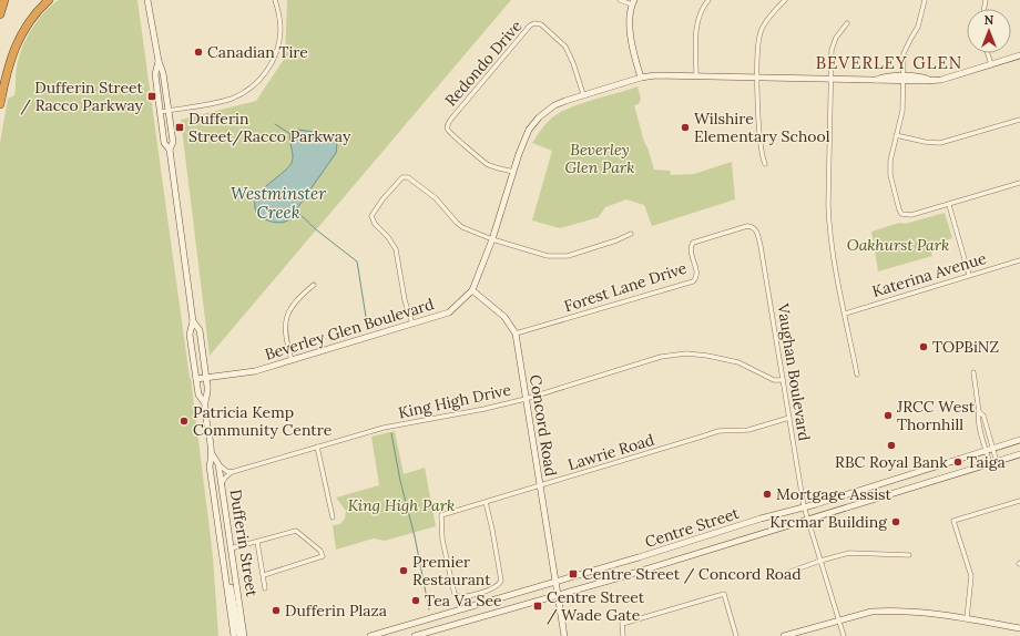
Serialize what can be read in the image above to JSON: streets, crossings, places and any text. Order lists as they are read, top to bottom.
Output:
{
  "streets": {
    "main road": [
      "Beverley Glen Boulevard",
      "Concord Road",
      "Centre Street",
      "Dufferin Street"
    ],
    "street": [
      "Redondo Drive",
      "Katerina Avenue",
      "Forest Lane Drive",
      "Vaughan Boulevard",
      "King High Drive",
      "Lawrie Road"
    ]
  },
  "crossings": [
    ["Redondo Drive", "Beverley Glen Boulevard"],
    ["Forest Lane Drive", "Vaughan Boulevard"],
    ["Forest Lane Drive", "Concord Road"],
    ["Beverley Glen Boulevard", "Concord Road"],
    ["Beverley Glen Boulevard", "Dufferin Street"],
    ["Vaughan Boulevard", "King High Drive"],
    ["Vaughan Boulevard", "Lawrie Road"],
    ["Vaughan Boulevard", "Centre Street"],
    ["King High Drive", "Concord Road"],
    ["Concord Road", "Lawrie Road"],
    ["Concord Road", "Centre Street"]
  ],
  "districts": ["BEVERLEY GLEN"],
  "water": ["Westminster Creek"],
  "parks": ["Beverley Glen Park", "Oakhurst Park", "King High Park"],
  "places": {
    "other": [
      "Canadian Tire",
      "Wilshire Elementary School",
      "TOPBiNZ",
      "JRCC West Thornhill",
      "Patricia Kemp Community Centre",
      "RBC Royal Bank",
      "Taiga",
      "Mortgage Assist",
      "Krcmar Building",
      "Premier Restaurant",
      "Tea Va See",
      "Dufferin Plaza"
    ],
    "transit": [
      "Dufferin Street / Racco Parkway",
      "Dufferin Street/Racco Parkway",
      "Centre Street / Concord Road",
      "Centre Street / Wade Gate"
    ]
  },
  "north": "top"
}
